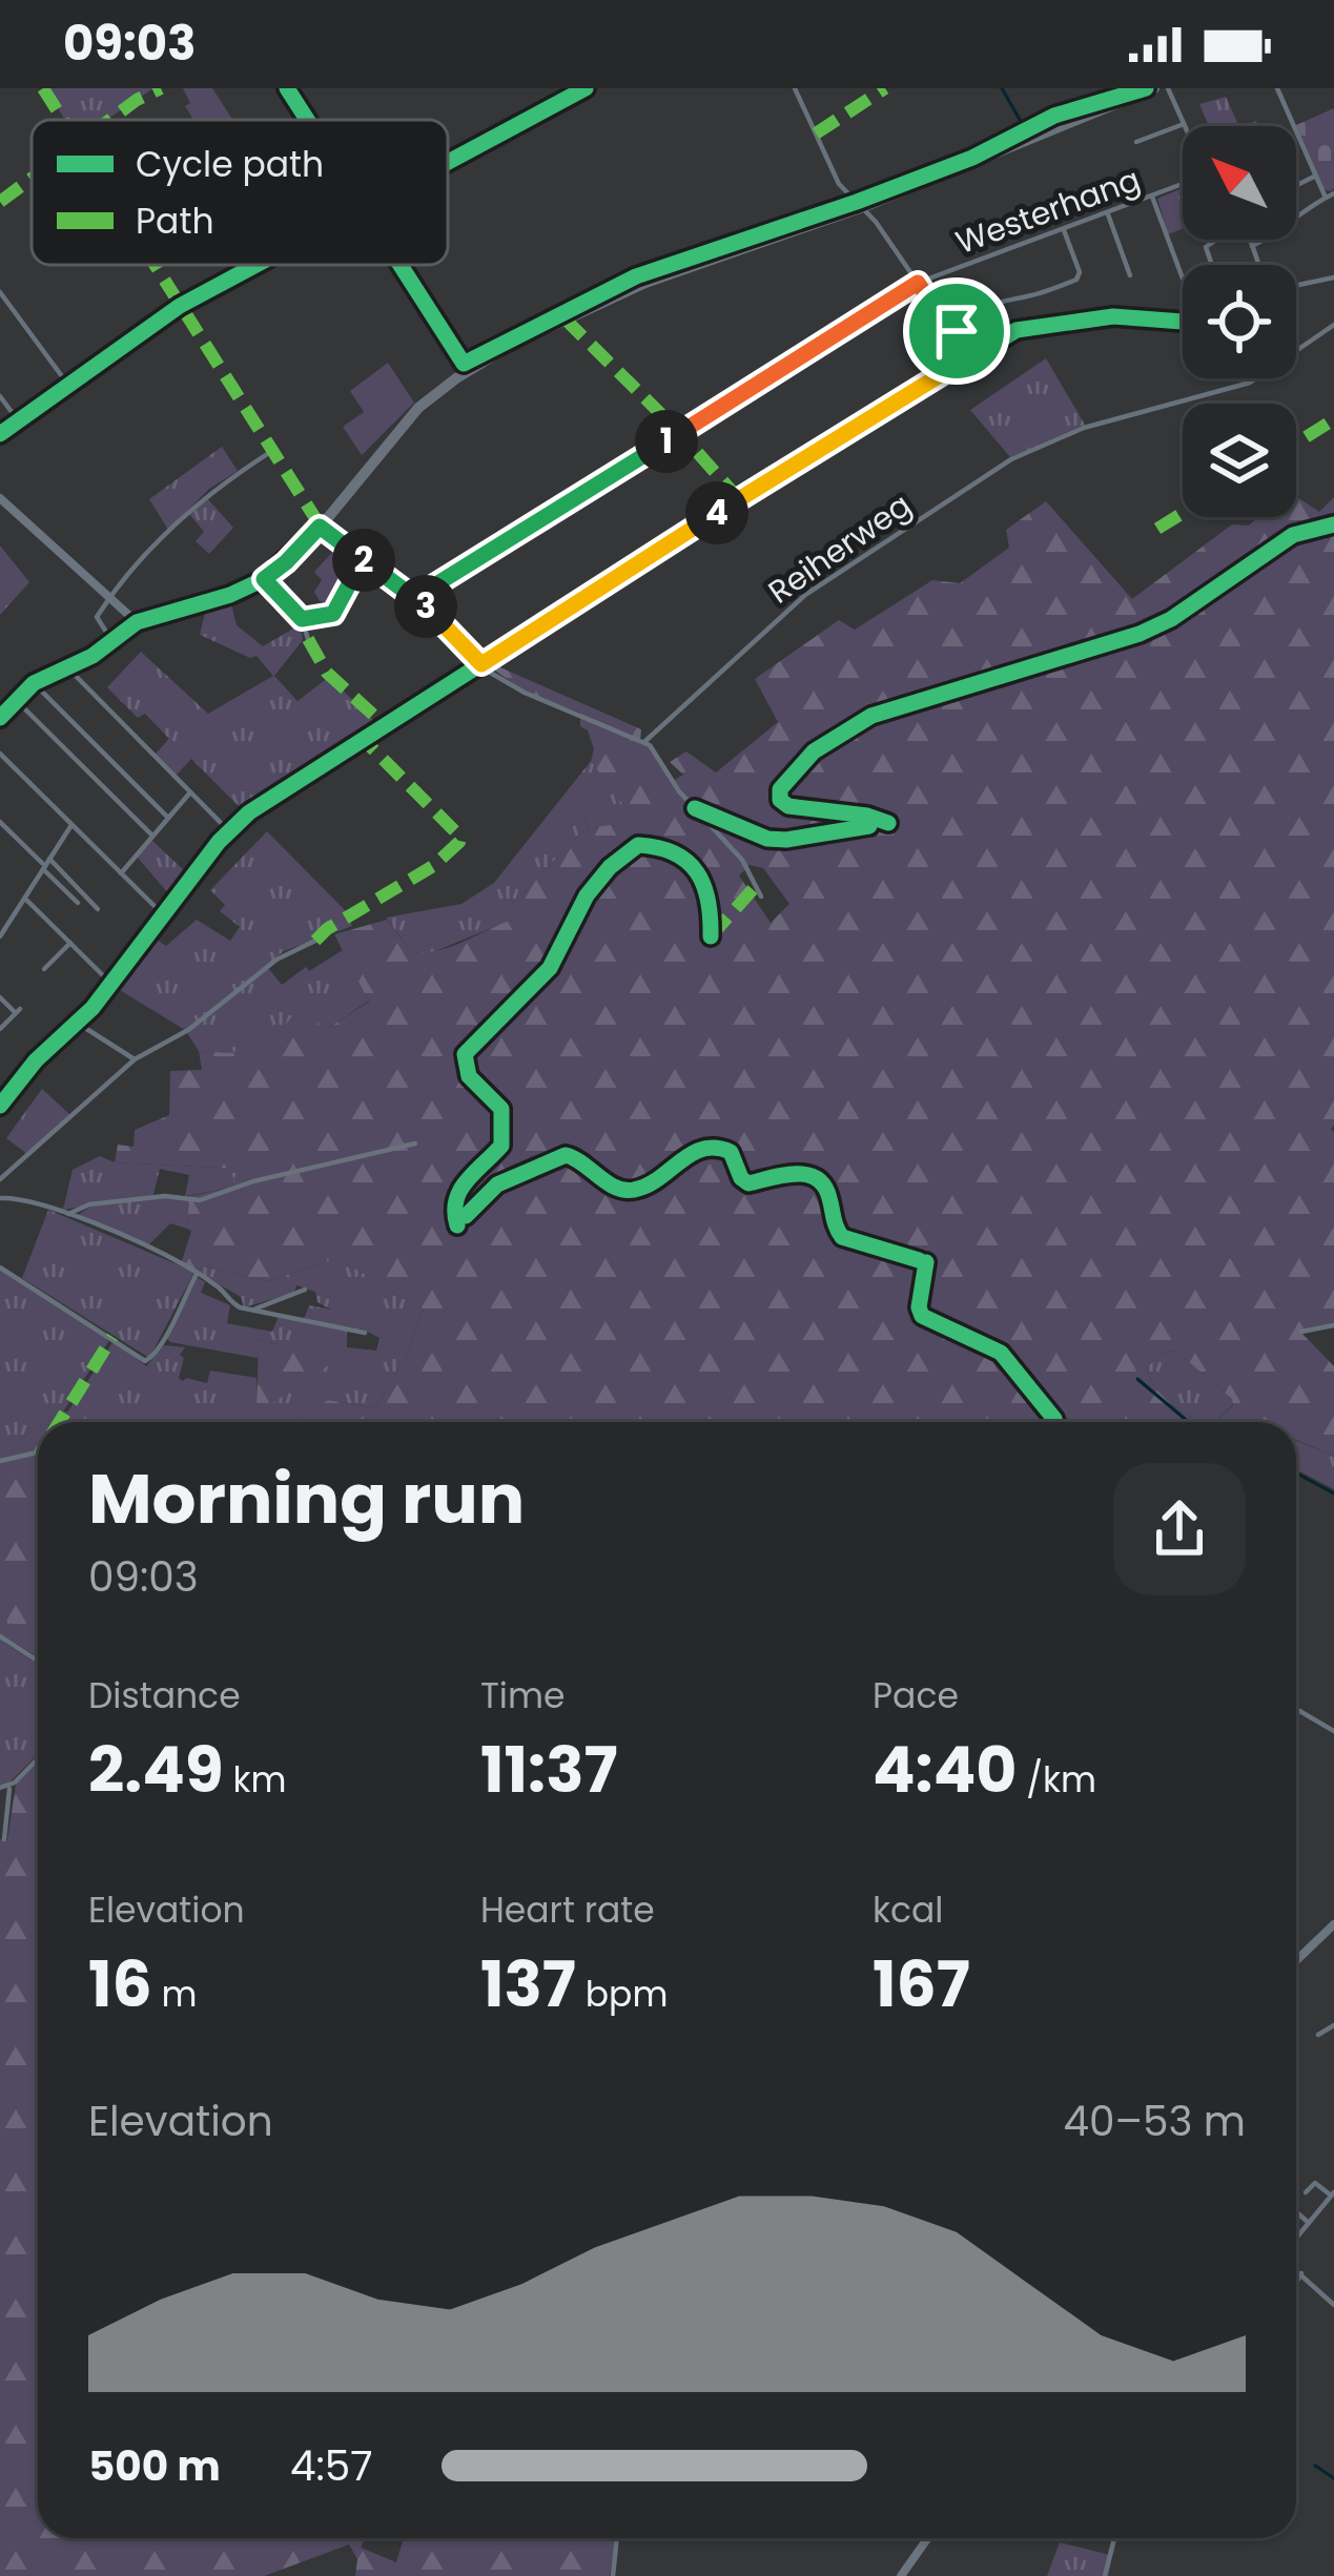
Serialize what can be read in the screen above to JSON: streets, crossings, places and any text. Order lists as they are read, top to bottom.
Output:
{
  "streets": {
    "street": ["Westerhang", "Reiherweg"]
  },
  "legend": ["Cycle path", "Path"],
  "north": "top left",
  "page": {
    "status": "09:03",
    "pins": [
      "1",
      "4",
      "2",
      "3"
    ],
    "heading": ["Morning run", "09:03"],
    "stats": [
      ["Distance", "2.49 km"],
      ["Time", "11:37"],
      ["Pace", "4:40 /km"],
      ["Elevation", "16 m"],
      ["Heart rate", "137 bpm"],
      ["kcal", "167"]
    ],
    "chart": ["Elevation", "40–53 m"],
    "list": [
      {
        "name": "500 m",
        "note": "4:57"
      }
    ]
  }
}
